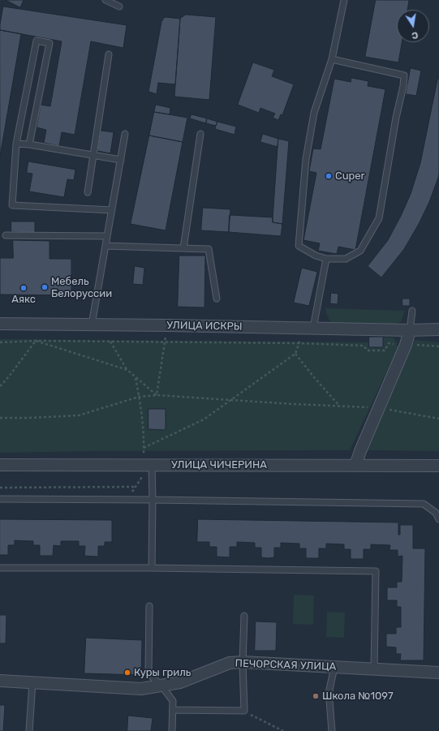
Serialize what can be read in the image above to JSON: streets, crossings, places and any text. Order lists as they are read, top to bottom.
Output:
{
  "streets": {
    "street": ["УЛИЦА ИСКРЫ", "УЛИЦА ЧИЧЕРИНА", "ПЕЧОРСКАЯ УЛИЦА"]
  },
  "places": [
    "Cuper",
    "Мебель Белоруссии",
    "Аякс",
    "Куры гриль",
    "Школа №1097"
  ],
  "north": "bottom"
}
